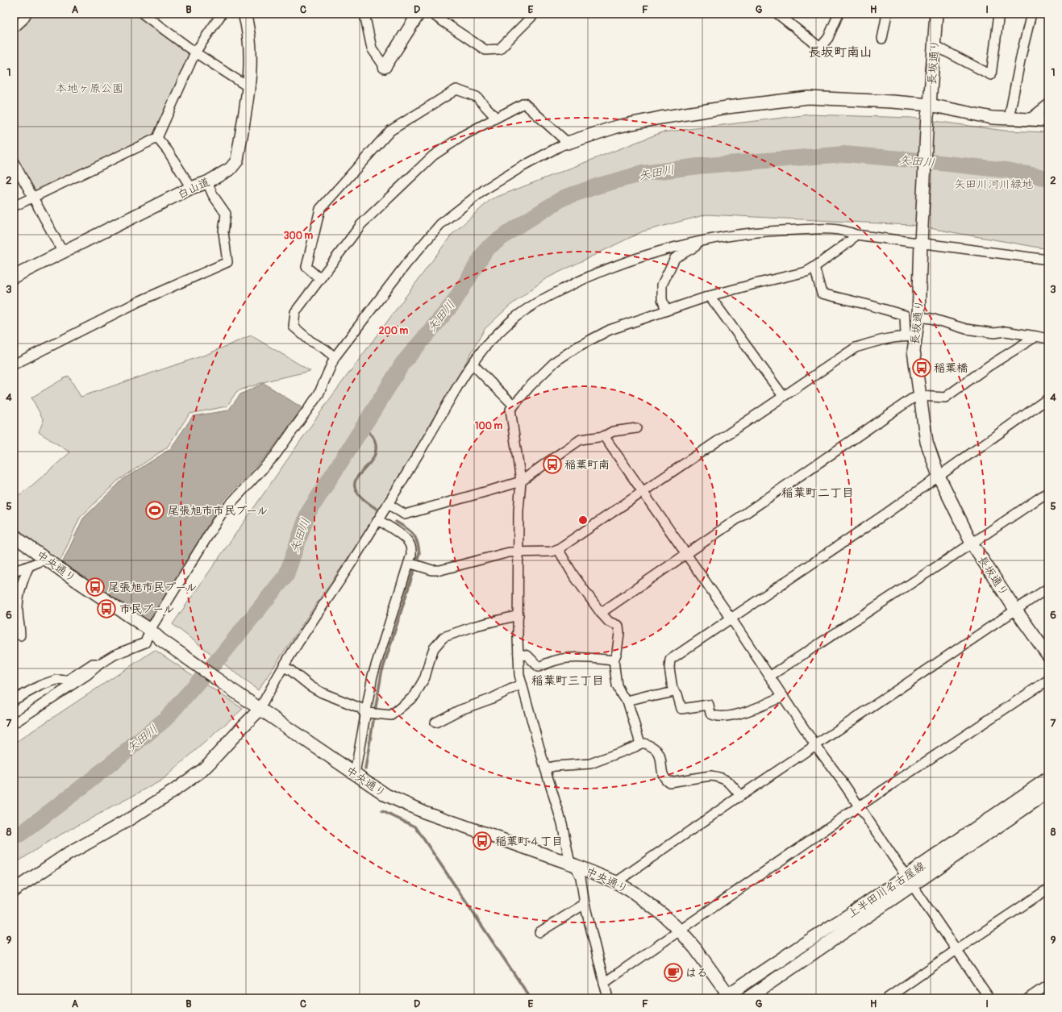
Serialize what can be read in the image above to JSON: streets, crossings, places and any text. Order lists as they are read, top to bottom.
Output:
{
  "streets": {
    "street": [
      "長坂通り",
      "白山道",
      "中央通り",
      "上半田川名古屋線"
    ]
  },
  "crossings": [
    ["中央通り", "上半田川名古屋線"]
  ],
  "districts": ["長坂町南山", "稲葉町二丁目", "稲葉町三丁目"],
  "water": ["矢田川"],
  "parks": ["本地ヶ原公園", "矢田川河川緑地"],
  "places": {
    "bus stop": [
      "稲葉橋",
      "稲葉町南",
      "尾張旭市民プール",
      "市民プール",
      "稲葉町４丁目"
    ],
    "sports": ["尾張旭市市民プール"],
    "cafe": ["はる"]
  },
  "grid": {
    "columns": [
      "A",
      "B",
      "C",
      "D",
      "E",
      "F",
      "G",
      "H",
      "I"
    ],
    "rows": [
      "1",
      "2",
      "3",
      "4",
      "5",
      "6",
      "7",
      "8",
      "9"
    ]
  },
  "rings": ["300 m", "200 m", "100 m"]
}
